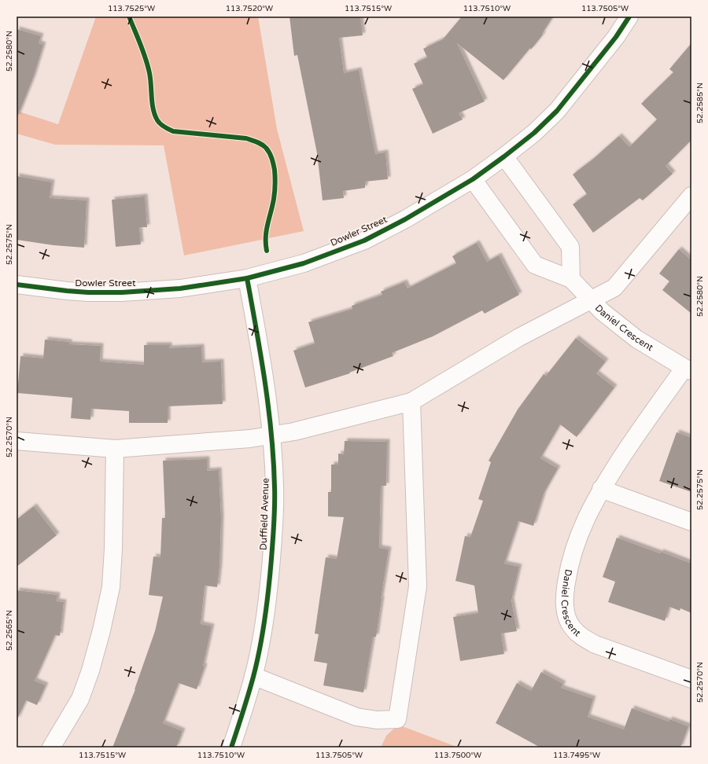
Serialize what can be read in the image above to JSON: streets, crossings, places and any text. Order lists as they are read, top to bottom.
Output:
{
  "streets": {
    "street": ["Dowler Street", "Daniel Crescent", "Duffield Avenue"]
  },
  "crossings": [
    ["Dowler Street", "Daniel Crescent"],
    ["Dowler Street", "Duffield Avenue"]
  ],
  "coordinates": [
    "113.7525°W",
    "113.7520°W",
    "113.7515°W",
    "113.7510°W",
    "113.7505°W",
    "52.2580°N",
    "52.2585°N",
    "52.2575°N",
    "52.2570°N",
    "52.2565°N",
    "113.7500°W",
    "113.7495°W"
  ]
}
